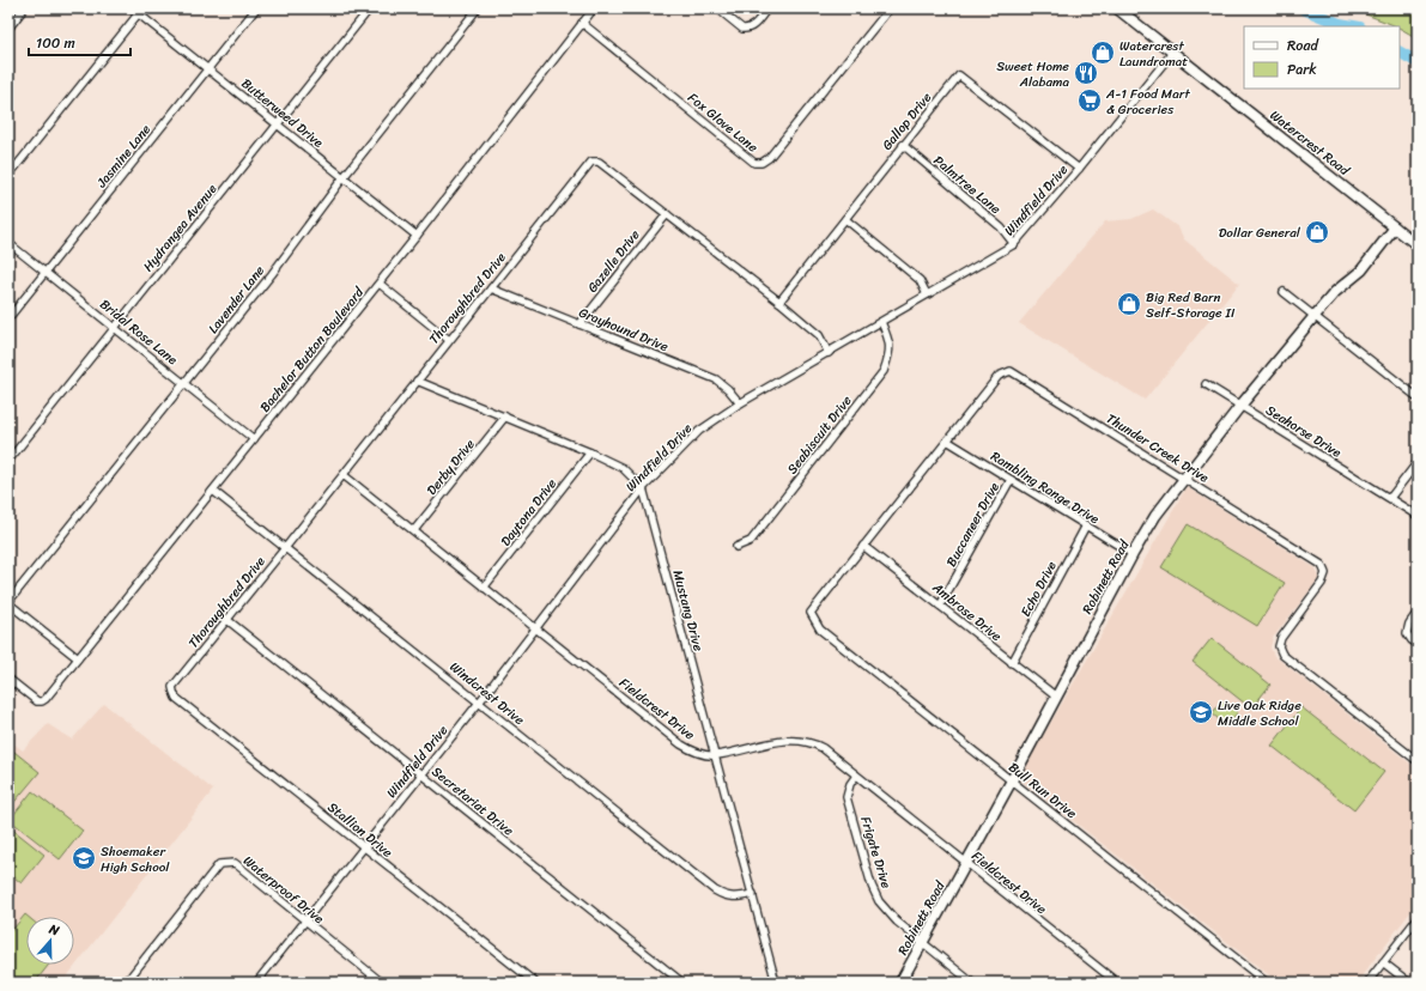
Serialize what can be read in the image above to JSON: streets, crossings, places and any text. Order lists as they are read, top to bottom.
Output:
{
  "streets": {
    "street": [
      "Butterweed Drive",
      "Gallop Drive",
      "Fox Glove Lane",
      "Watercrest Road",
      "Jasmine Lane",
      "Palmtree Lane",
      "Windfield Drive",
      "Hydrangea Avenue",
      "Gazelle Drive",
      "Thoroughbred Drive",
      "Lavender Lane",
      "Grayhound Drive",
      "Bridal Rose Lane",
      "Bachelor Button Boulevard",
      "Seahorse Drive",
      "Seabiscuit Drive",
      "Thunder Creek Drive",
      "Derby Drive",
      "Rambling Range Drive",
      "Daytona Drive",
      "Buccaneer Drive",
      "Robinett Road",
      "Echo Drive",
      "Mustang Drive",
      "Ambrose Drive",
      "Windcrest Drive",
      "Fieldcrest Drive",
      "Bull Run Drive",
      "Secretariat Drive",
      "Stallion Drive",
      "Frigate Drive",
      "Waterproof Drive"
    ]
  },
  "crossings": [
    ["Butterweed Drive", "Jasmine Lane"],
    ["Butterweed Drive", "Hydrangea Avenue"],
    ["Butterweed Drive", "Lavender Lane"],
    ["Butterweed Drive", "Bachelor Button Boulevard"],
    ["Gallop Drive", "Palmtree Lane"],
    ["Gallop Drive", "Windfield Drive"],
    ["Gallop Drive", "Thoroughbred Drive"],
    ["Fox Glove Lane", "Bachelor Button Boulevard"],
    ["Watercrest Road", "Windfield Drive"],
    ["Watercrest Road", "Robinett Road"],
    ["Jasmine Lane", "Bridal Rose Lane"],
    ["Palmtree Lane", "Windfield Drive"],
    ["Windfield Drive", "Thoroughbred Drive"],
    ["Windfield Drive", "Grayhound Drive"],
    ["Windfield Drive", "Seabiscuit Drive"],
    ["Windfield Drive", "Mustang Drive"],
    ["Windfield Drive", "Windcrest Drive"],
    ["Windfield Drive", "Fieldcrest Drive"],
    ["Windfield Drive", "Secretariat Drive"],
    ["Windfield Drive", "Stallion Drive"],
    ["Windfield Drive", "Waterproof Drive"],
    ["Hydrangea Avenue", "Bridal Rose Lane"],
    ["Gazelle Drive", "Thoroughbred Drive"],
    ["Gazelle Drive", "Grayhound Drive"],
    ["Thoroughbred Drive", "Grayhound Drive"],
    ["Thoroughbred Drive", "Windcrest Drive"],
    ["Thoroughbred Drive", "Fieldcrest Drive"],
    ["Thoroughbred Drive", "Secretariat Drive"],
    ["Thoroughbred Drive", "Stallion Drive"],
    ["Lavender Lane", "Bridal Rose Lane"],
    ["Bridal Rose Lane", "Bachelor Button Boulevard"],
    ["Bachelor Button Boulevard", "Windcrest Drive"],
    ["Seahorse Drive", "Robinett Road"],
    ["Thunder Creek Drive", "Rambling Range Drive"],
    ["Thunder Creek Drive", "Robinett Road"],
    ["Thunder Creek Drive", "Ambrose Drive"],
    ["Thunder Creek Drive", "Bull Run Drive"],
    ["Derby Drive", "Fieldcrest Drive"],
    ["Rambling Range Drive", "Buccaneer Drive"],
    ["Rambling Range Drive", "Robinett Road"],
    ["Rambling Range Drive", "Echo Drive"],
    ["Daytona Drive", "Fieldcrest Drive"],
    ["Buccaneer Drive", "Ambrose Drive"],
    ["Robinett Road", "Ambrose Drive"],
    ["Robinett Road", "Fieldcrest Drive"],
    ["Robinett Road", "Bull Run Drive"],
    ["Robinett Road", "Frigate Drive"],
    ["Echo Drive", "Ambrose Drive"],
    ["Mustang Drive", "Windcrest Drive"],
    ["Mustang Drive", "Fieldcrest Drive"],
    ["Fieldcrest Drive", "Frigate Drive"]
  ],
  "places": {
    "shop": ["Watercrest Laundromat", "Dollar General", "Big Red Barn Self-Storage II"],
    "restaurant": ["Sweet Home Alabama"],
    "supermarket": ["A-1 Food Mart & Groceries"],
    "school or university": ["Live Oak Ridge Middle School", "Shoemaker High School"]
  },
  "legend": ["Road", "Park"],
  "scale_bar": "100 m",
  "north": "top"
}
